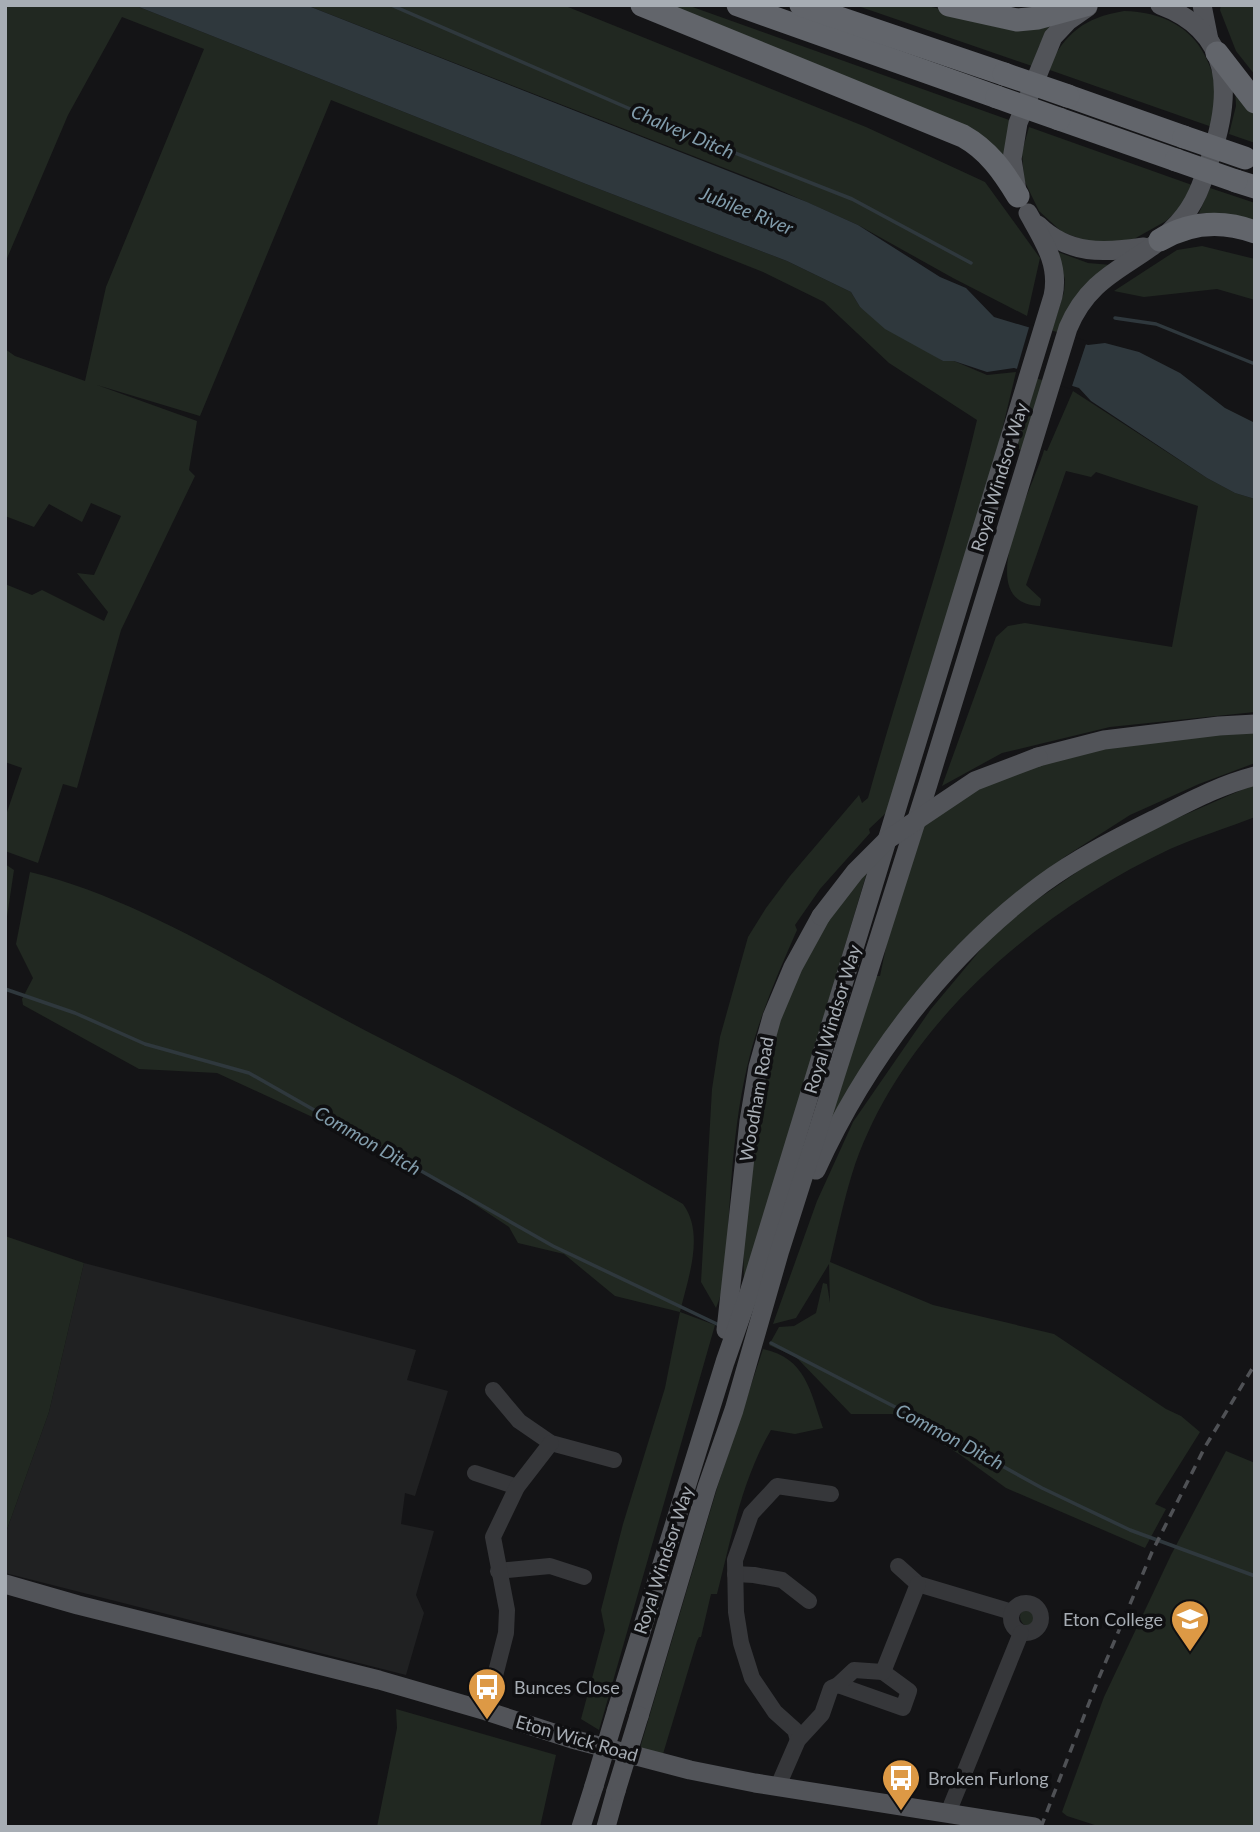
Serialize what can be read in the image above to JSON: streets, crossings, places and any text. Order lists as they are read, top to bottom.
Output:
{
  "streets": {
    "main road": ["Royal Windsor Way", "Woodham Road", "Eton Wick Road"]
  },
  "crossings": [
    ["Royal Windsor Way", "Woodham Road"]
  ],
  "water": ["Chalvey Ditch", "Jubilee River", "Common Ditch"],
  "places": {
    "school or university": ["Eton College"],
    "bus stop": ["Bunces Close", "Broken Furlong"]
  }
}
